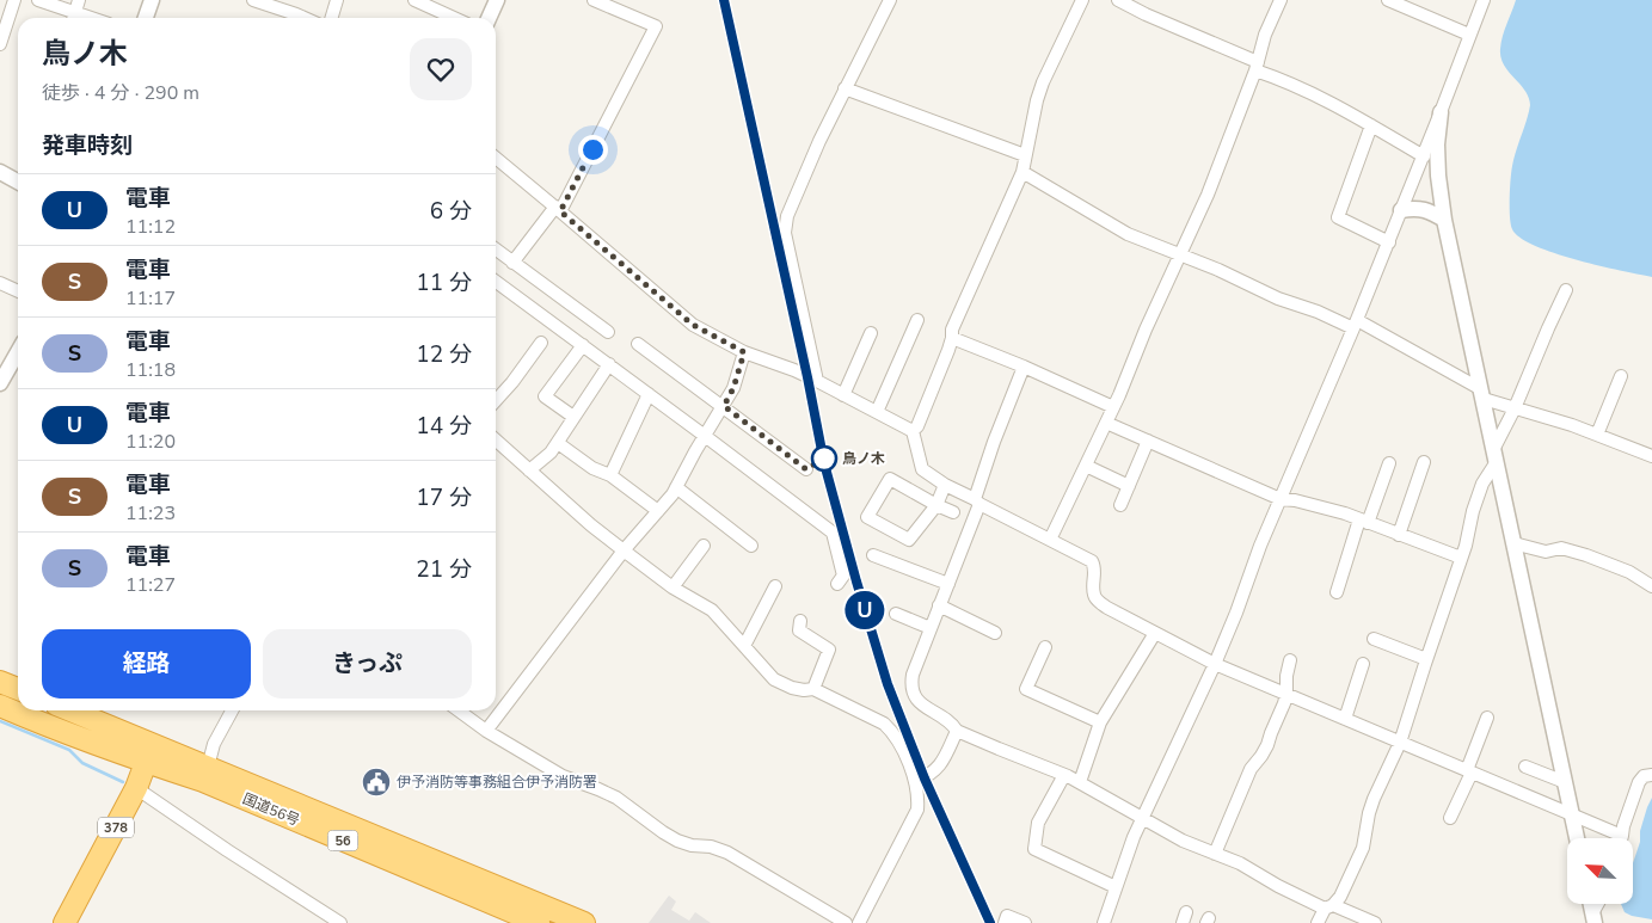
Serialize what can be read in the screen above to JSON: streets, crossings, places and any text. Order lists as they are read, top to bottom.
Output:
{
  "streets": {
    "highway": ["国道56号", "378", "56"]
  },
  "crossings": [
    ["国道56号", "378"]
  ],
  "places": {
    "other": ["鳥ノ木"],
    "public building": ["伊予消防等事務組合伊予消防署"]
  },
  "north": "top left",
  "page": {
    "on_map": "U",
    "heading": [
      ["鳥ノ木", "徒歩 · 4 分 · 290 m"],
      "発車時刻"
    ],
    "list": [
      {
        "mark": "U",
        "name": "電車",
        "note": "11:12",
        "value": "6 分"
      },
      {
        "mark": "S",
        "name": "電車",
        "note": "11:17",
        "value": "11 分"
      },
      {
        "mark": "S",
        "name": "電車",
        "note": "11:18",
        "value": "12 分"
      },
      {
        "mark": "U",
        "name": "電車",
        "note": "11:20",
        "value": "14 分"
      },
      {
        "mark": "S",
        "name": "電車",
        "note": "11:23",
        "value": "17 分"
      },
      {
        "mark": "S",
        "name": "電車",
        "note": "11:27",
        "value": "21 分"
      }
    ],
    "buttons": ["経路", "きっぷ"]
  }
}
